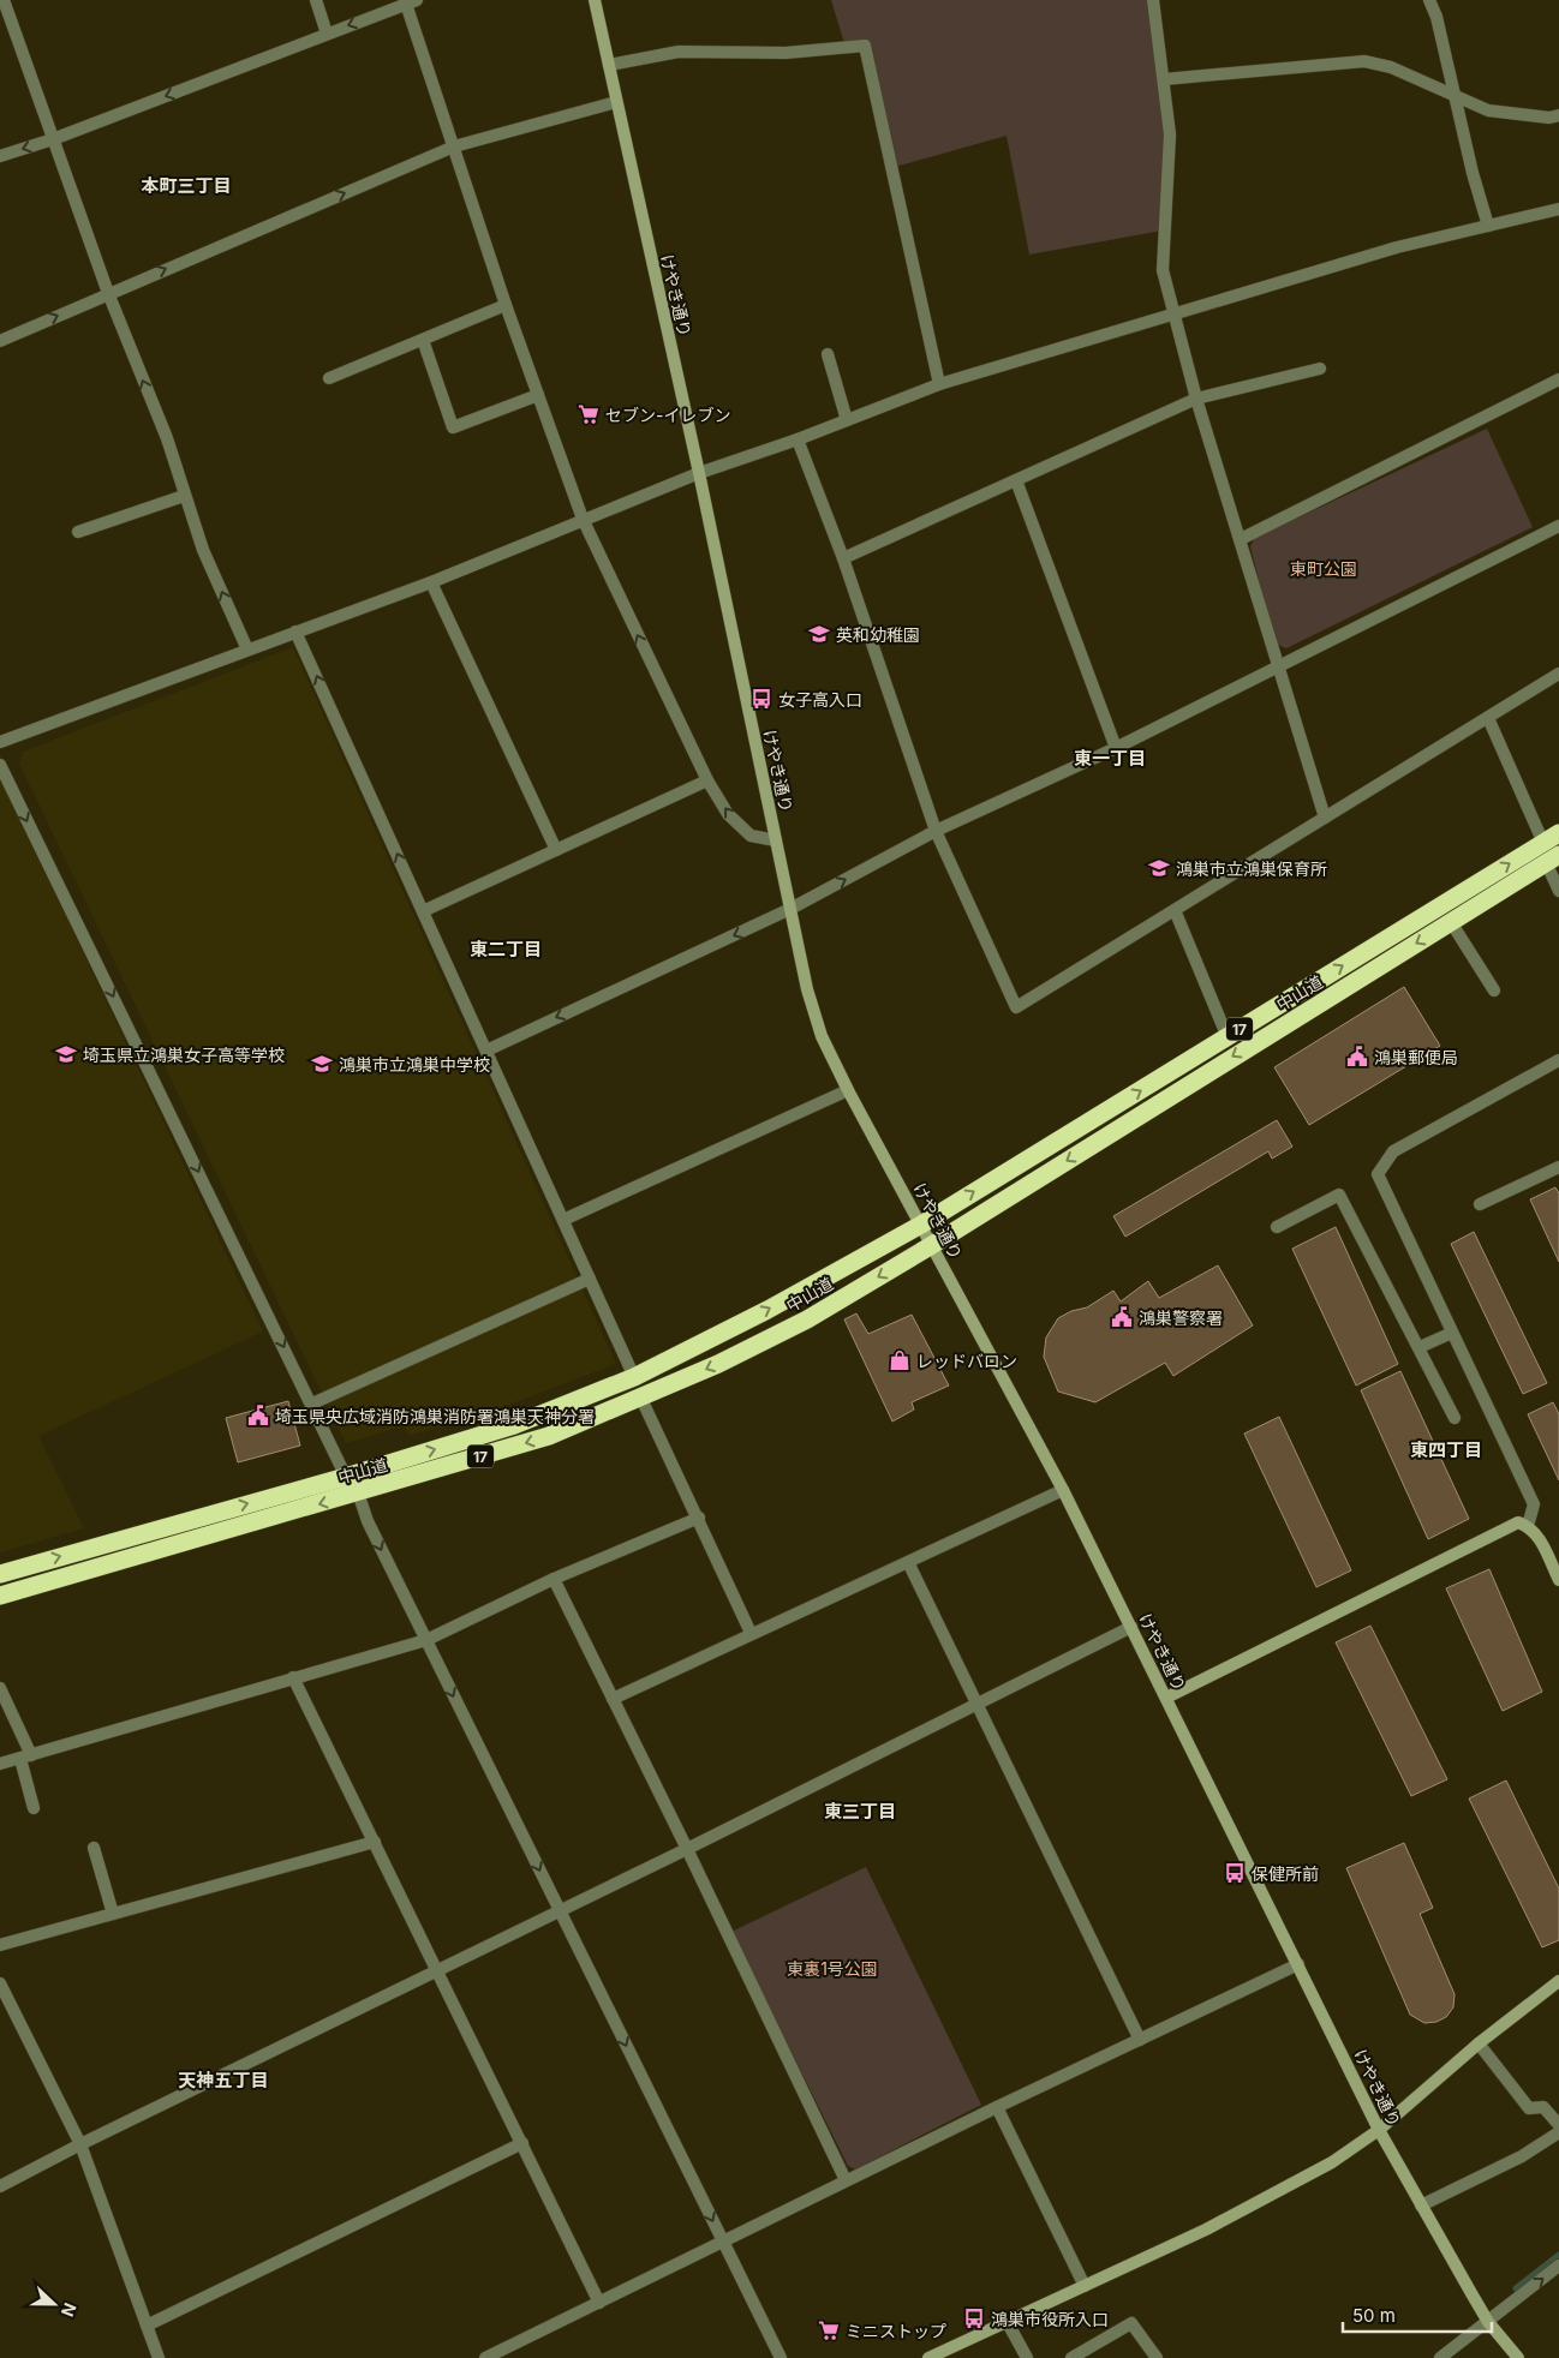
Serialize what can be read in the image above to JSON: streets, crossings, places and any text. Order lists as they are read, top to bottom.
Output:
{
  "streets": {
    "highway": ["中山道", "17"],
    "street": ["けやき通り"]
  },
  "crossings": [
    ["けやき通り", "中山道"]
  ],
  "districts": [
    "本町三丁目",
    "東一丁目",
    "東二丁目",
    "東四丁目",
    "東三丁目",
    "天神五丁目"
  ],
  "parks": ["東町公園", "東裏1号公園"],
  "places": {
    "supermarket": ["セブン-イレブン", "ミニストップ"],
    "school or university": [
      "英和幼稚園",
      "鴻巣市立鴻巣保育所",
      "埼玉県立鴻巣女子高等学校",
      "鴻巣市立鴻巣中学校"
    ],
    "bus stop": ["女子高入口", "保健所前", "鴻巣市役所入口"],
    "public building": ["鴻巣郵便局", "鴻巣警察署", "埼玉県央広域消防鴻巣消防署鴻巣天神分署"],
    "shop": ["レッドバロン"]
  },
  "scale_bar": "50 m",
  "north": "right"
}
